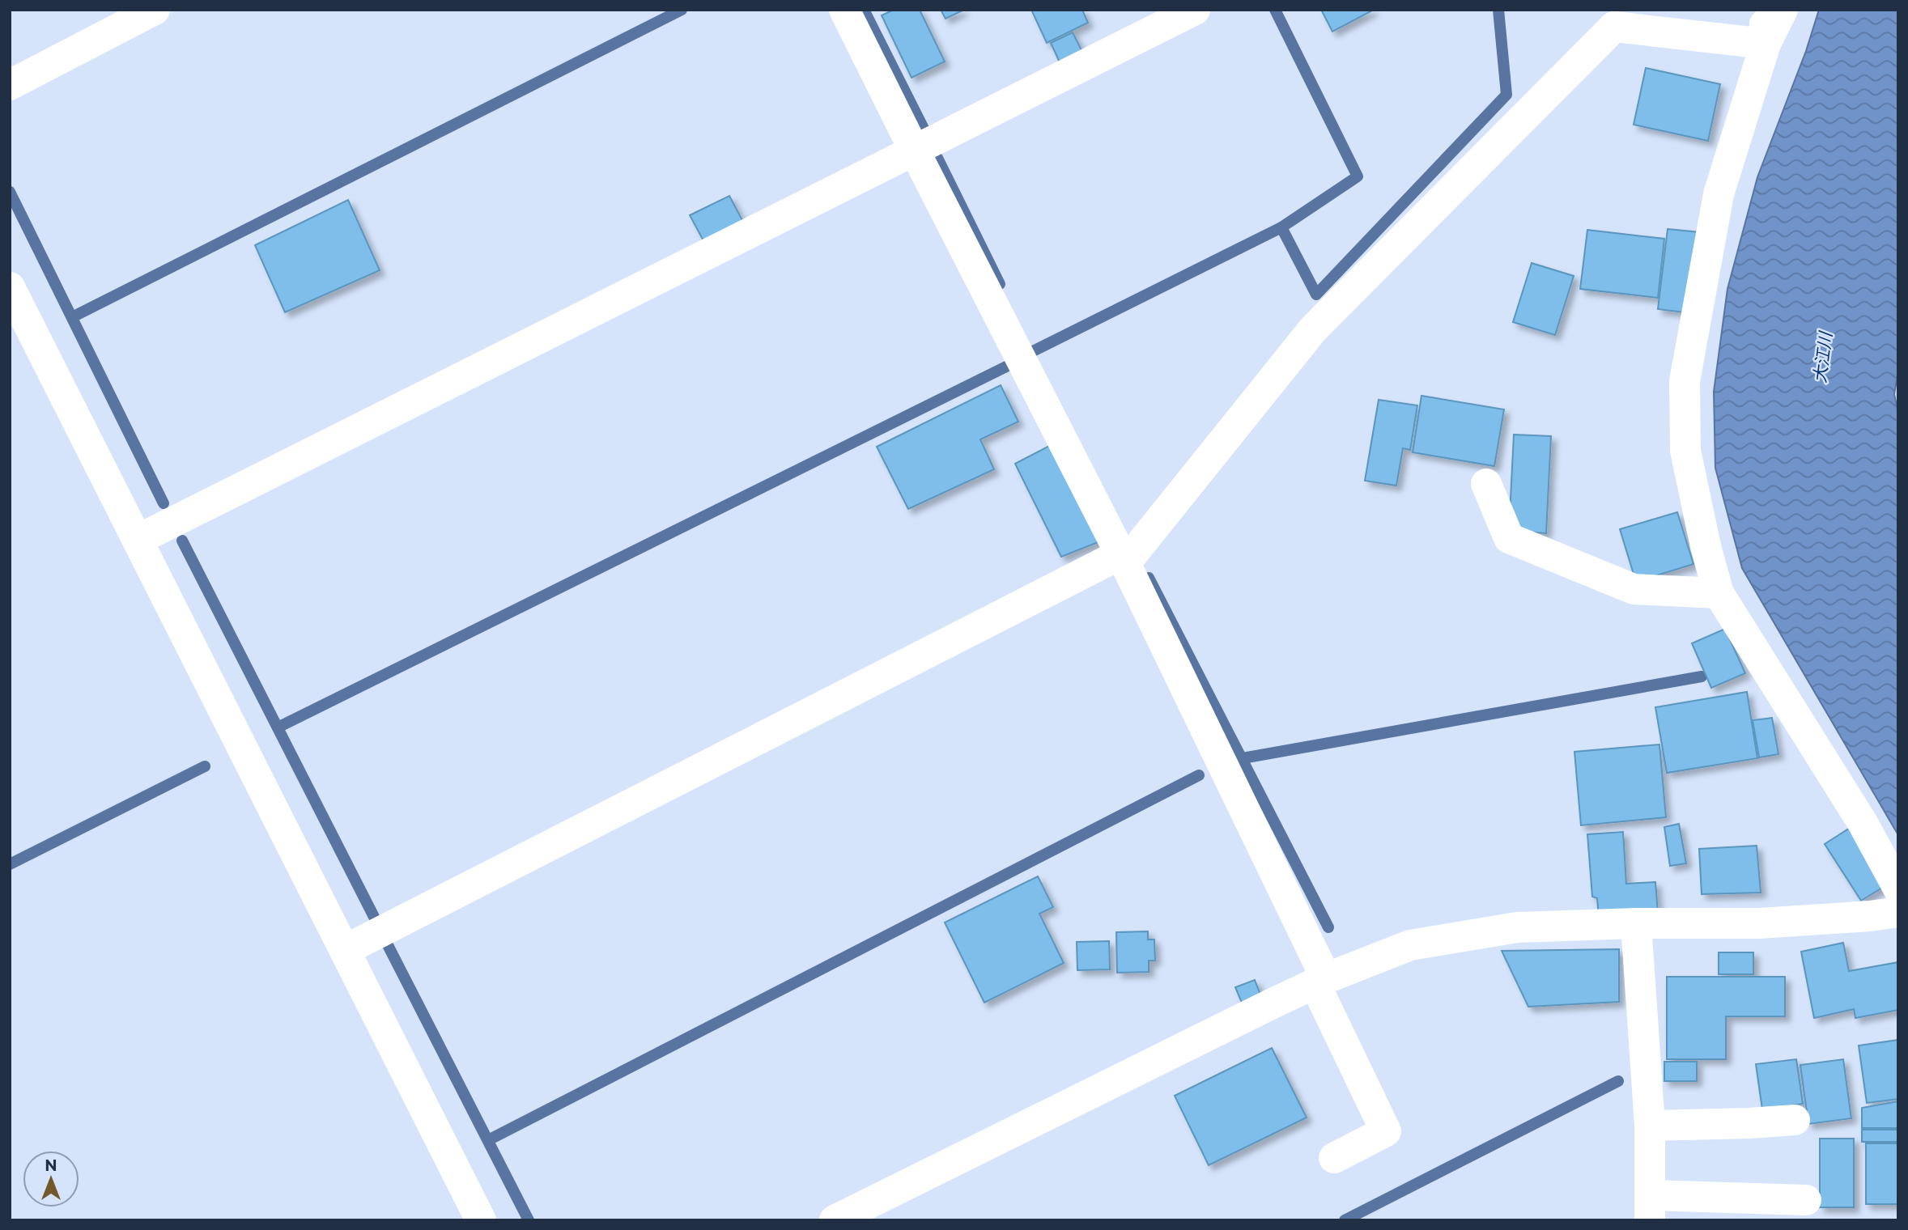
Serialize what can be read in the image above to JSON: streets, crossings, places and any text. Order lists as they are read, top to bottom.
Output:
{
  "water": ["大江川"],
  "north": "top"
}
